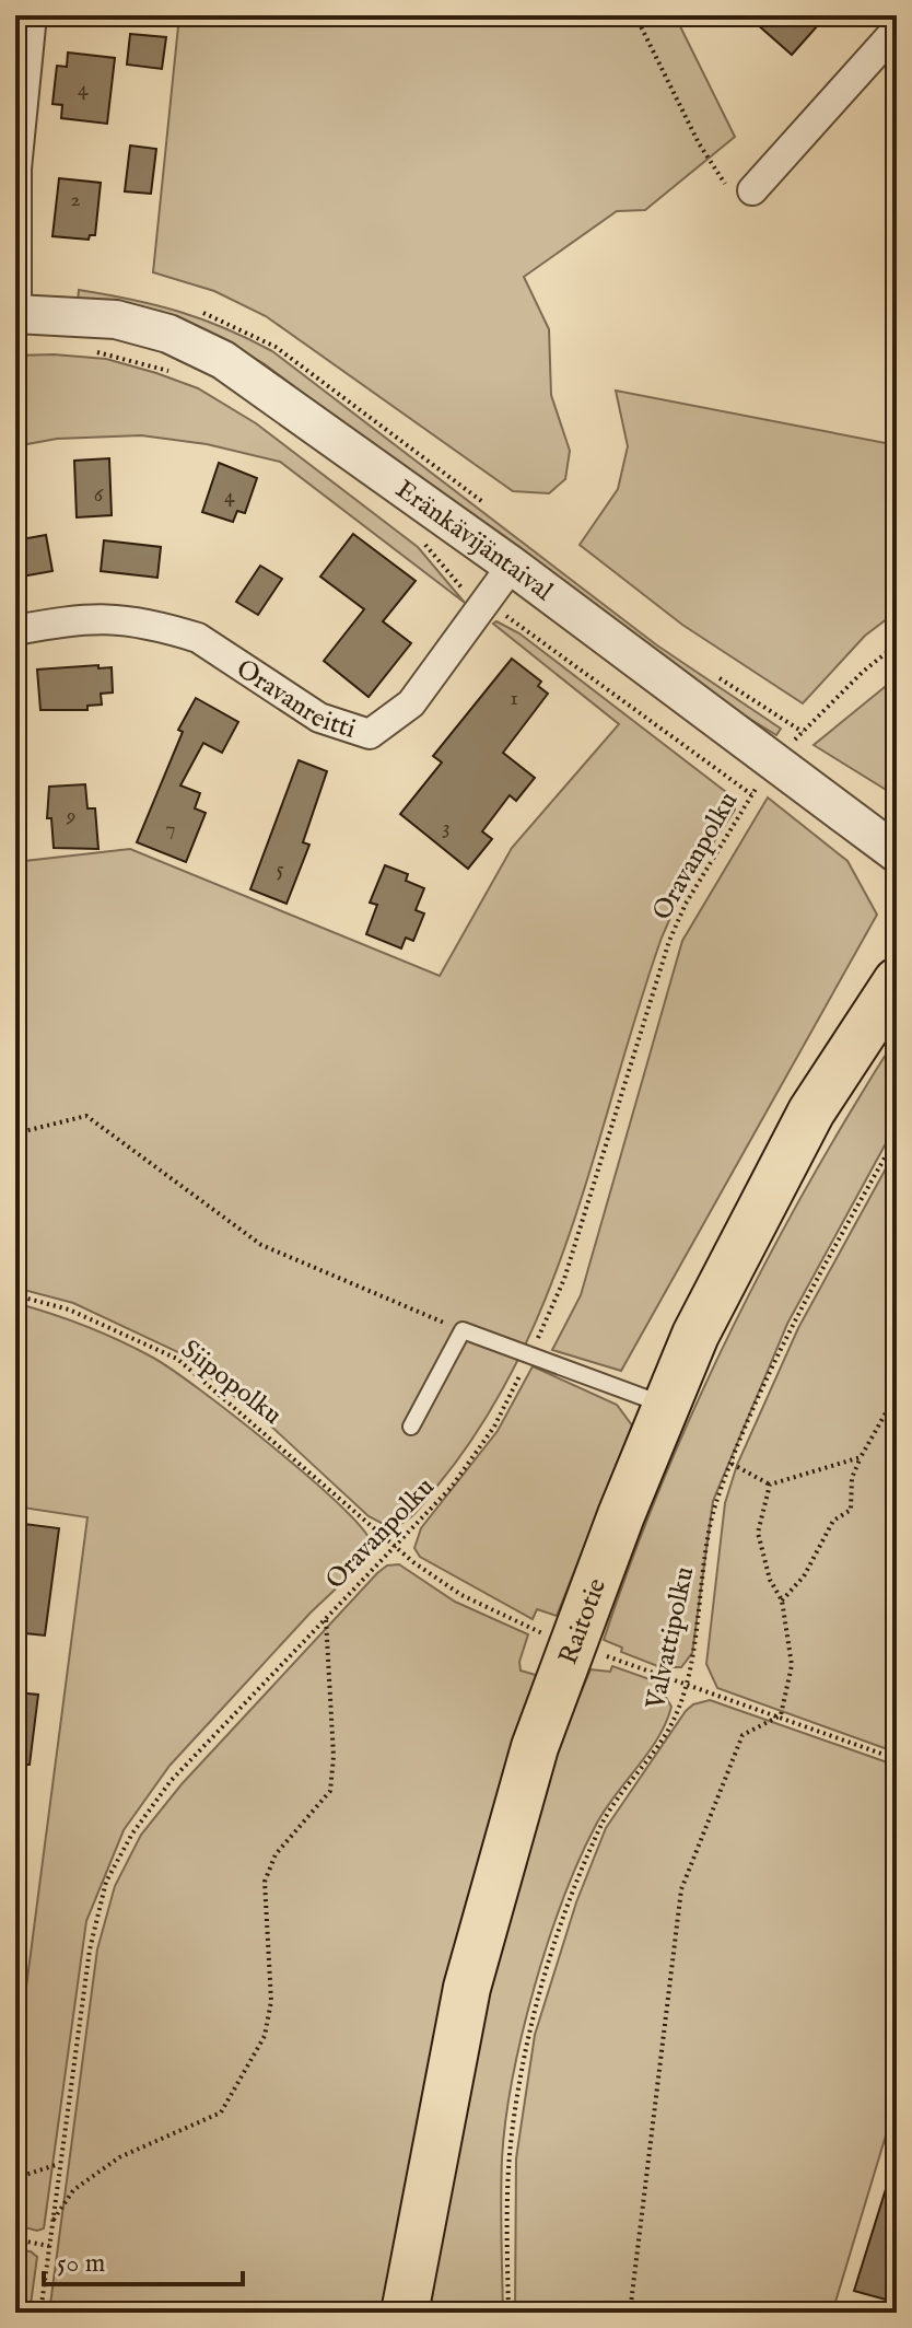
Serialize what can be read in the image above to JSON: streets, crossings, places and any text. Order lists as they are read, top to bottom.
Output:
{
  "streets": {
    "main road": ["Raitotie"],
    "street": ["Eränkävijäntaival", "Oravanreitti"],
    "path": ["Oravanpolku", "Siipopolku", "Valvattipolku"]
  },
  "crossings": [
    ["Eränkävijäntaival", "Oravanreitti"],
    ["Eränkävijäntaival", "Oravanpolku"],
    ["Oravanpolku", "Siipopolku"]
  ],
  "house_numbers": [
    "4",
    "2",
    "6",
    "4",
    "1",
    "9",
    "3",
    "7",
    "5"
  ],
  "scale_bar": "50 m"
}
